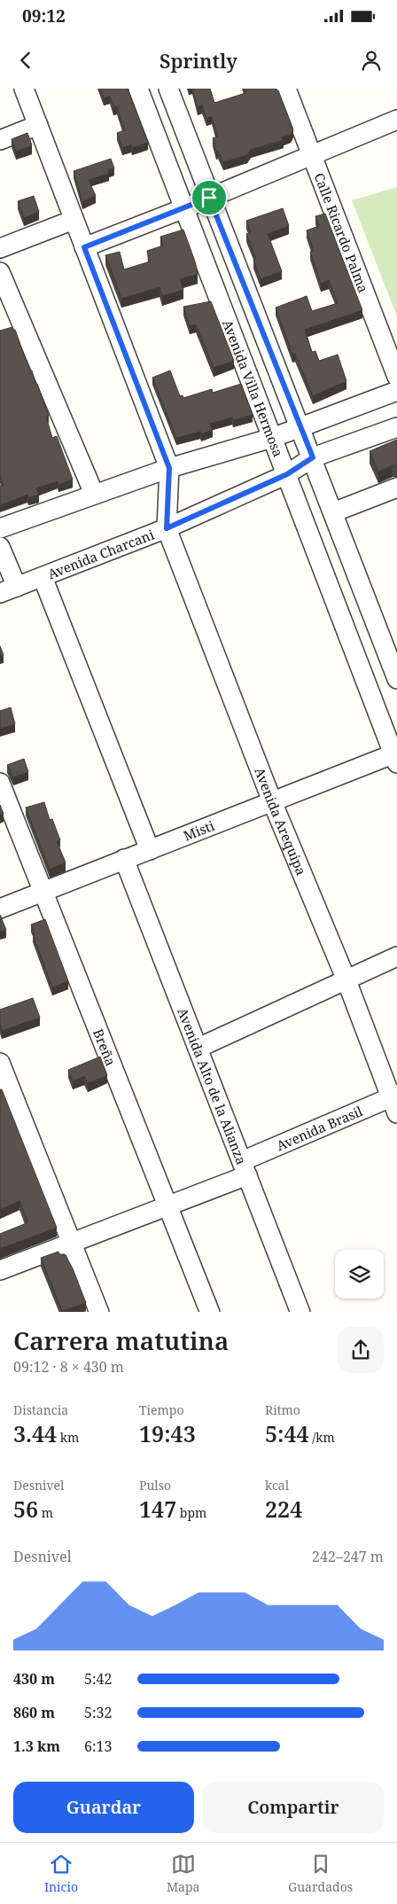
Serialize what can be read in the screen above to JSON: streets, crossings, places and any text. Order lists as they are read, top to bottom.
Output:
{
  "streets": {
    "street": [
      "Calle Ricardo Palma",
      "Avenida Villa Hermosa",
      "Avenida Charcani",
      "Avenida Arequipa",
      "Misti",
      "Breña",
      "Avenida Alto de la Alianza",
      "Avenida Brasil"
    ]
  },
  "crossings": [
    ["Avenida Villa Hermosa", "Avenida Charcani"],
    ["Avenida Villa Hermosa", "Misti"],
    ["Avenida Charcani", "Avenida Arequipa"],
    ["Avenida Arequipa", "Misti"],
    ["Avenida Arequipa", "Avenida Brasil"],
    ["Misti", "Breña"],
    ["Misti", "Avenida Alto de la Alianza"],
    ["Breña", "Avenida Brasil"],
    ["Avenida Alto de la Alianza", "Avenida Brasil"]
  ],
  "page": {
    "status": "09:12",
    "header": "Sprintly",
    "heading": ["Carrera matutina", "09:12 · 8 × 430 m"],
    "stats": [
      ["Distancia", "3.44 km"],
      ["Tiempo", "19:43"],
      ["Ritmo", "5:44 /km"],
      ["Desnivel", "56 m"],
      ["Pulso", "147 bpm"],
      ["kcal", "224"]
    ],
    "chart": ["Desnivel", "242–247 m"],
    "list": [
      {
        "name": "430 m",
        "note": "5:42"
      },
      {
        "name": "860 m",
        "note": "5:32"
      },
      {
        "name": "1.3 km",
        "note": "6:13"
      }
    ],
    "buttons": ["Guardar", "Compartir"],
    "tabs": ["Inicio", "Mapa", "Guardados"]
  }
}
